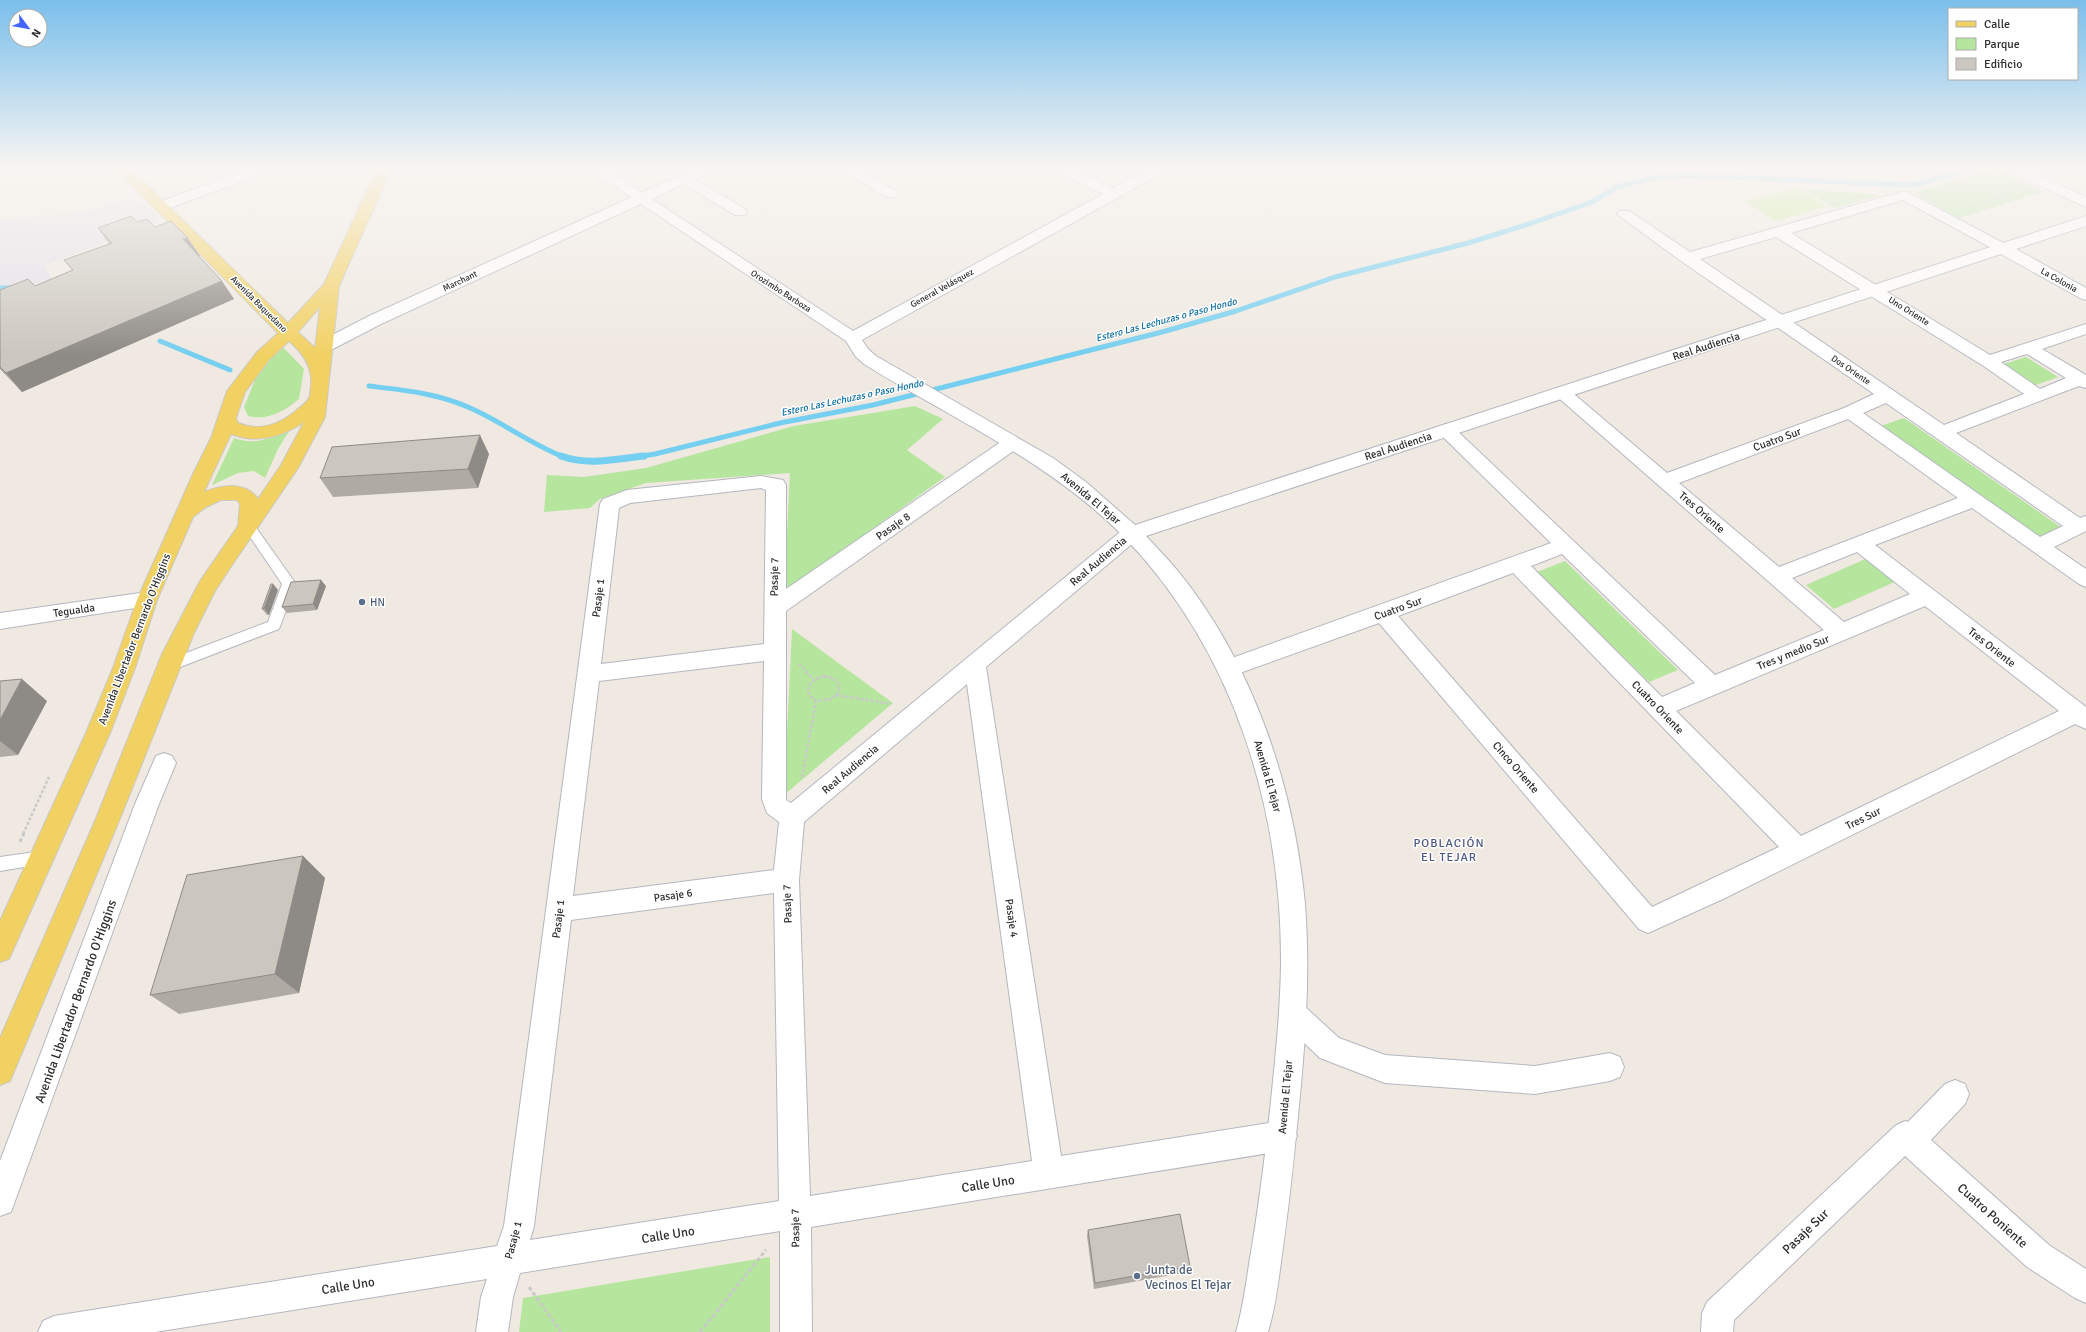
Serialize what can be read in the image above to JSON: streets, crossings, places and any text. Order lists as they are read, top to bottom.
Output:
{
  "streets": {
    "main road": ["Avenida Baquedano", "Avenida Libertador Bernardo O'Higgins"],
    "street": [
      "La Colonia",
      "Marchant",
      "General Velásquez",
      "Orozimbo Barboza",
      "Uno Oriente",
      "Real Audiencia",
      "Dos Oriente",
      "Cuatro Sur",
      "Avenida El Tejar",
      "Tres Oriente",
      "Pasaje 8",
      "Pasaje 7",
      "Pasaje 1",
      "Tegualda",
      "Tres y medio Sur",
      "Cuatro Oriente",
      "Cinco Oriente",
      "Tres Sur",
      "Pasaje 6",
      "Pasaje 4",
      "Calle Uno",
      "Cuatro Poniente",
      "Pasaje Sur"
    ]
  },
  "crossings": [
    ["La Colonia", "Real Audiencia"],
    ["Marchant", "Avenida Libertador Bernardo O'Higgins"],
    ["General Velásquez", "Orozimbo Barboza"],
    ["Orozimbo Barboza", "Avenida El Tejar"],
    ["Avenida Baquedano", "Avenida Libertador Bernardo O'Higgins"],
    ["Uno Oriente", "Real Audiencia"],
    ["Real Audiencia", "Dos Oriente"],
    ["Real Audiencia", "Avenida El Tejar"],
    ["Real Audiencia", "Tres Oriente"],
    ["Real Audiencia", "Pasaje 7"],
    ["Real Audiencia", "Pasaje 4"],
    ["Dos Oriente", "Cuatro Sur"],
    ["Cuatro Sur", "Avenida El Tejar"],
    ["Cuatro Sur", "Tres Oriente"],
    ["Cuatro Sur", "Cuatro Oriente"],
    ["Cuatro Sur", "Cinco Oriente"],
    ["Avenida El Tejar", "Pasaje 8"],
    ["Avenida El Tejar", "Calle Uno"],
    ["Tres Oriente", "Tres y medio Sur"],
    ["Tres Oriente", "Tres Sur"],
    ["Pasaje 8", "Pasaje 7"],
    ["Pasaje 7", "Pasaje 1"],
    ["Pasaje 7", "Pasaje 6"],
    ["Pasaje 7", "Calle Uno"],
    ["Pasaje 1", "Pasaje 6"],
    ["Pasaje 1", "Calle Uno"],
    ["Tegualda", "Avenida Libertador Bernardo O'Higgins"],
    ["Tres y medio Sur", "Cuatro Oriente"],
    ["Cuatro Oriente", "Tres Sur"],
    ["Cinco Oriente", "Tres Sur"],
    ["Pasaje 4", "Calle Uno"],
    ["Cuatro Poniente", "Pasaje Sur"]
  ],
  "districts": ["POBLACIÓN EL TEJAR"],
  "water": ["Estero Las Lechuzas o Paso Hondo"],
  "places": ["HN", "Junta de Vecinos El Tejar"],
  "legend": ["Calle", "Parque", "Edificio"],
  "north": "bottom right"
}
